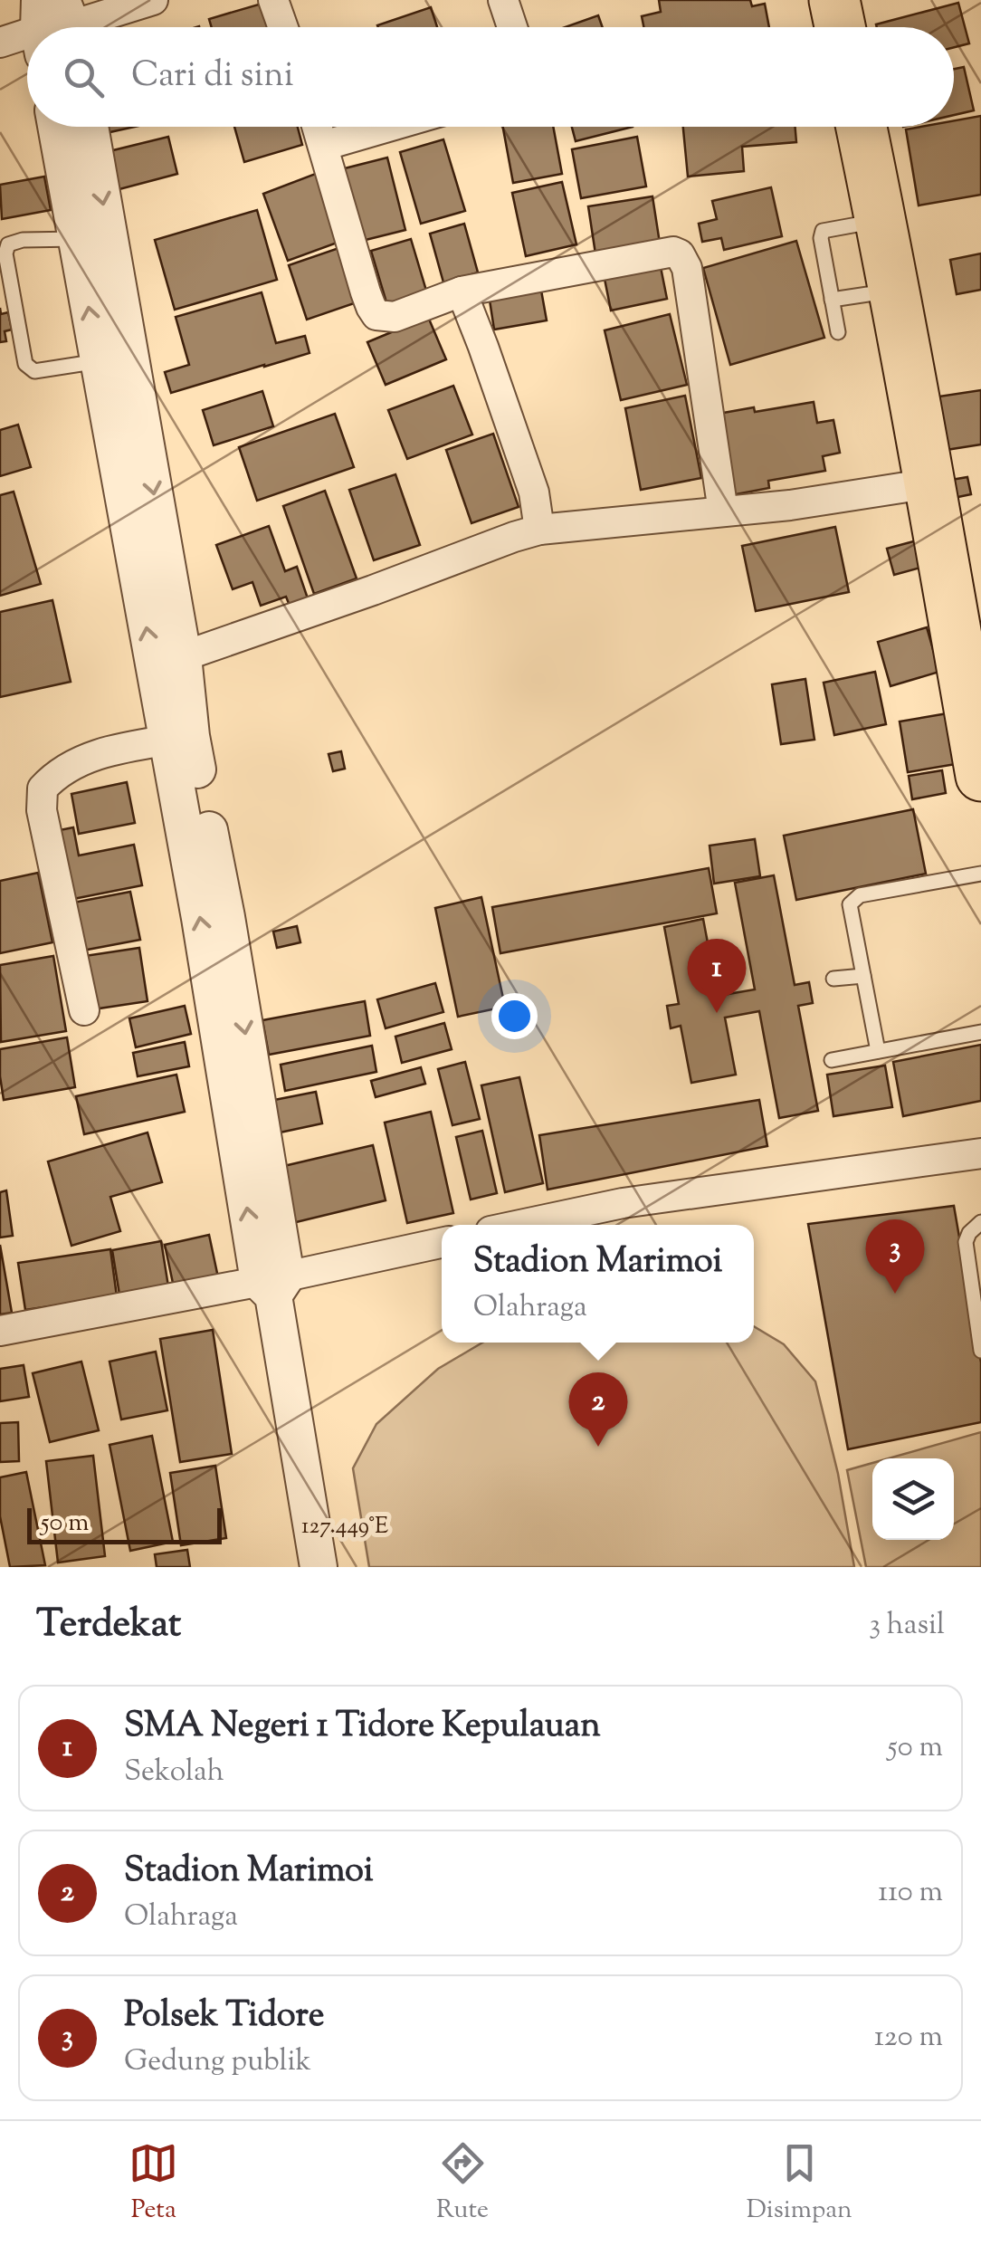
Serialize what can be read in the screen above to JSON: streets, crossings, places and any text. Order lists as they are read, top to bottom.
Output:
{
  "scale_bar": "50 m",
  "page": {
    "search": "Cari di sini",
    "pins": ["1", "3", "2"],
    "popup": ["Stadion Marimoi", "Olahraga"],
    "scale": "50 m",
    "heading": ["Terdekat", "3 hasil"],
    "list": [
      {
        "mark": "1",
        "name": "SMA Negeri 1 Tidore Kepulauan",
        "note": "Sekolah",
        "value": "50 m"
      },
      {
        "mark": "2",
        "name": "Stadion Marimoi",
        "note": "Olahraga",
        "value": "110 m"
      },
      {
        "mark": "3",
        "name": "Polsek Tidore",
        "note": "Gedung publik",
        "value": "120 m"
      }
    ],
    "nav": ["Peta", "Rute", "Disimpan"]
  },
  "coordinates": ["127.449°E"]
}
